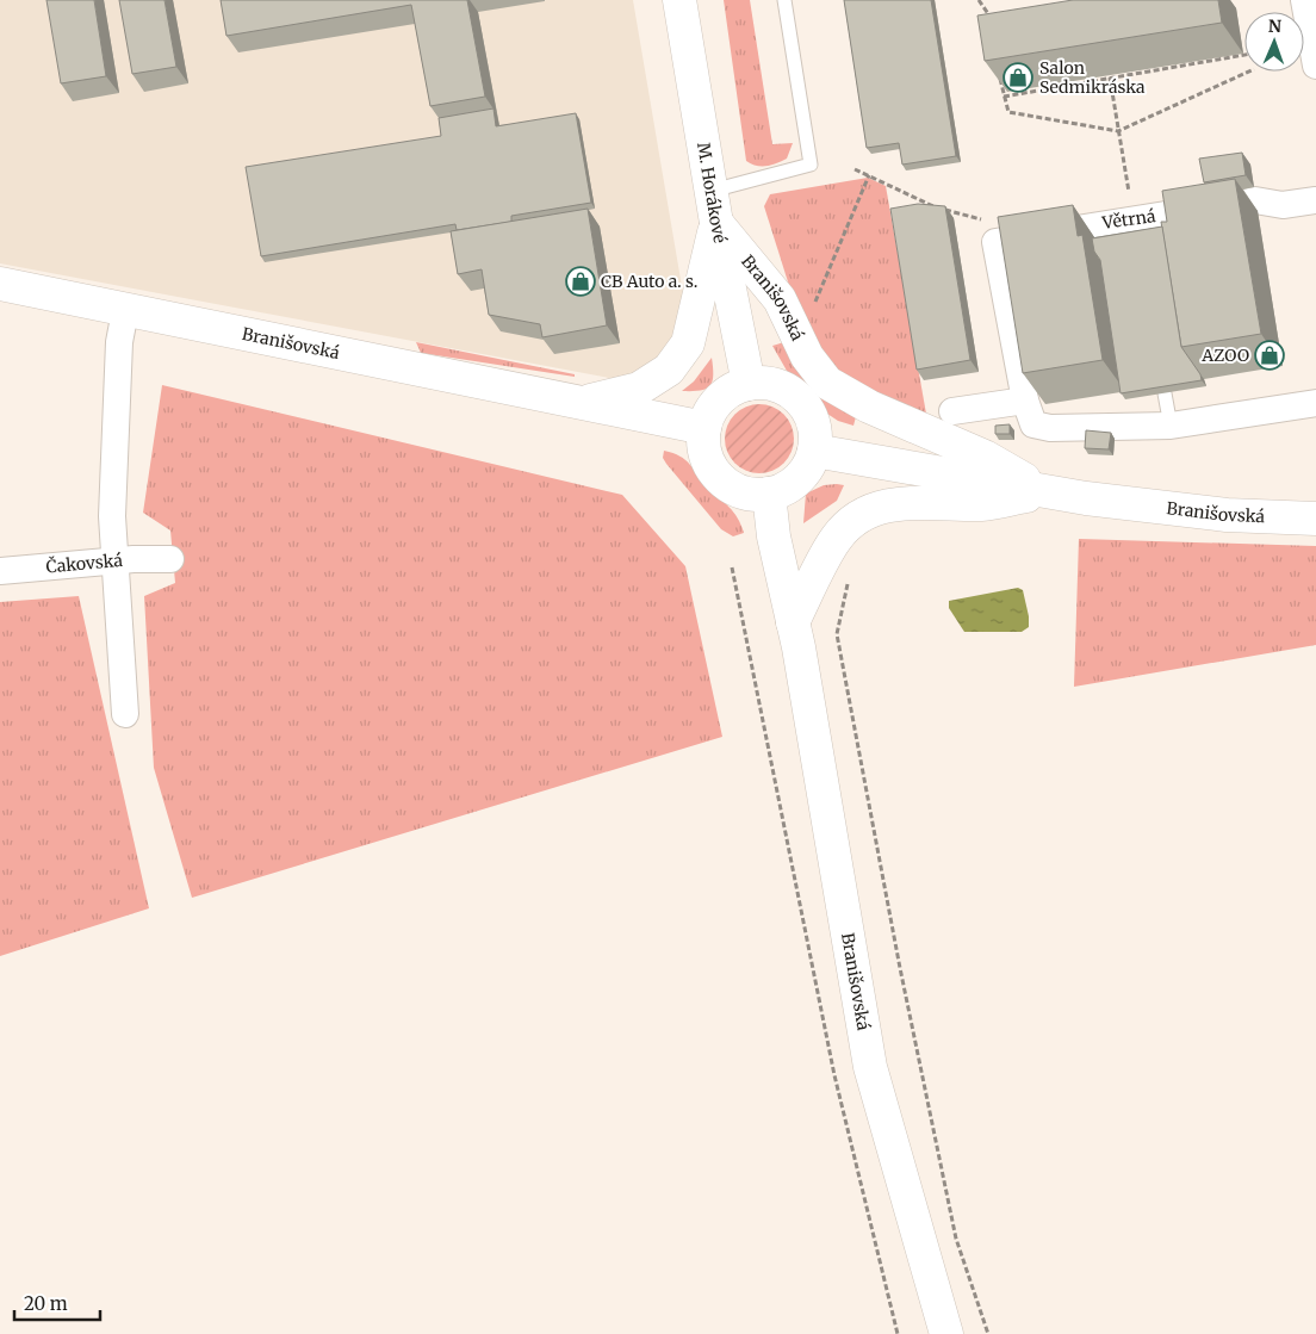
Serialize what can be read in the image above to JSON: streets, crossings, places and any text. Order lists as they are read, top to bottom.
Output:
{
  "streets": {
    "street": [
      "M. Horákové",
      "Větrná",
      "Branišovská",
      "Čakovská"
    ]
  },
  "crossings": [
    ["M. Horákové", "Branišovská"]
  ],
  "places": {
    "shop": ["Salon Sedmikráska", "CB Auto a. s.", "AZOO"]
  },
  "scale_bar": "20 m",
  "north": "top"
}
